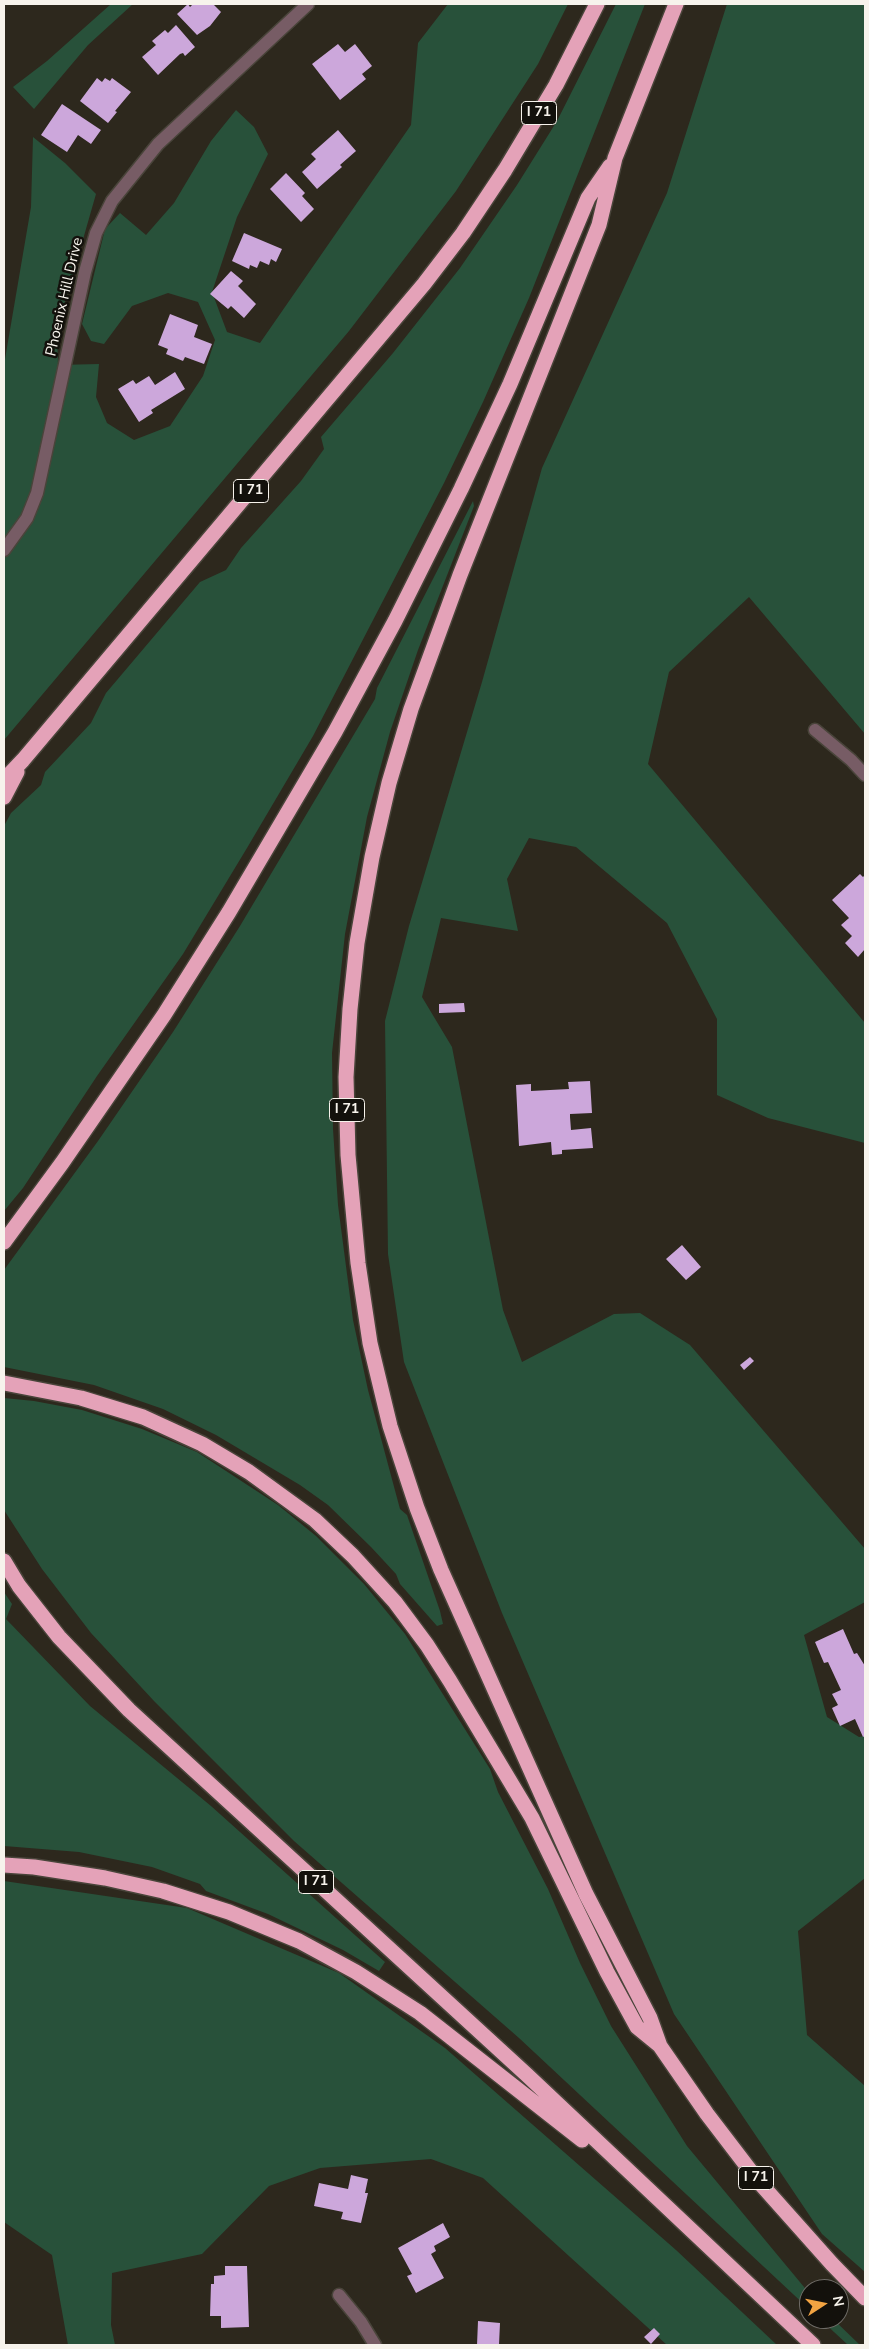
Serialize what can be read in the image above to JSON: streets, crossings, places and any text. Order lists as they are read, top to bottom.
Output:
{
  "streets": {
    "highway": ["I 71"],
    "street": ["Phoenix Hill Drive"]
  },
  "north": "right"
}
